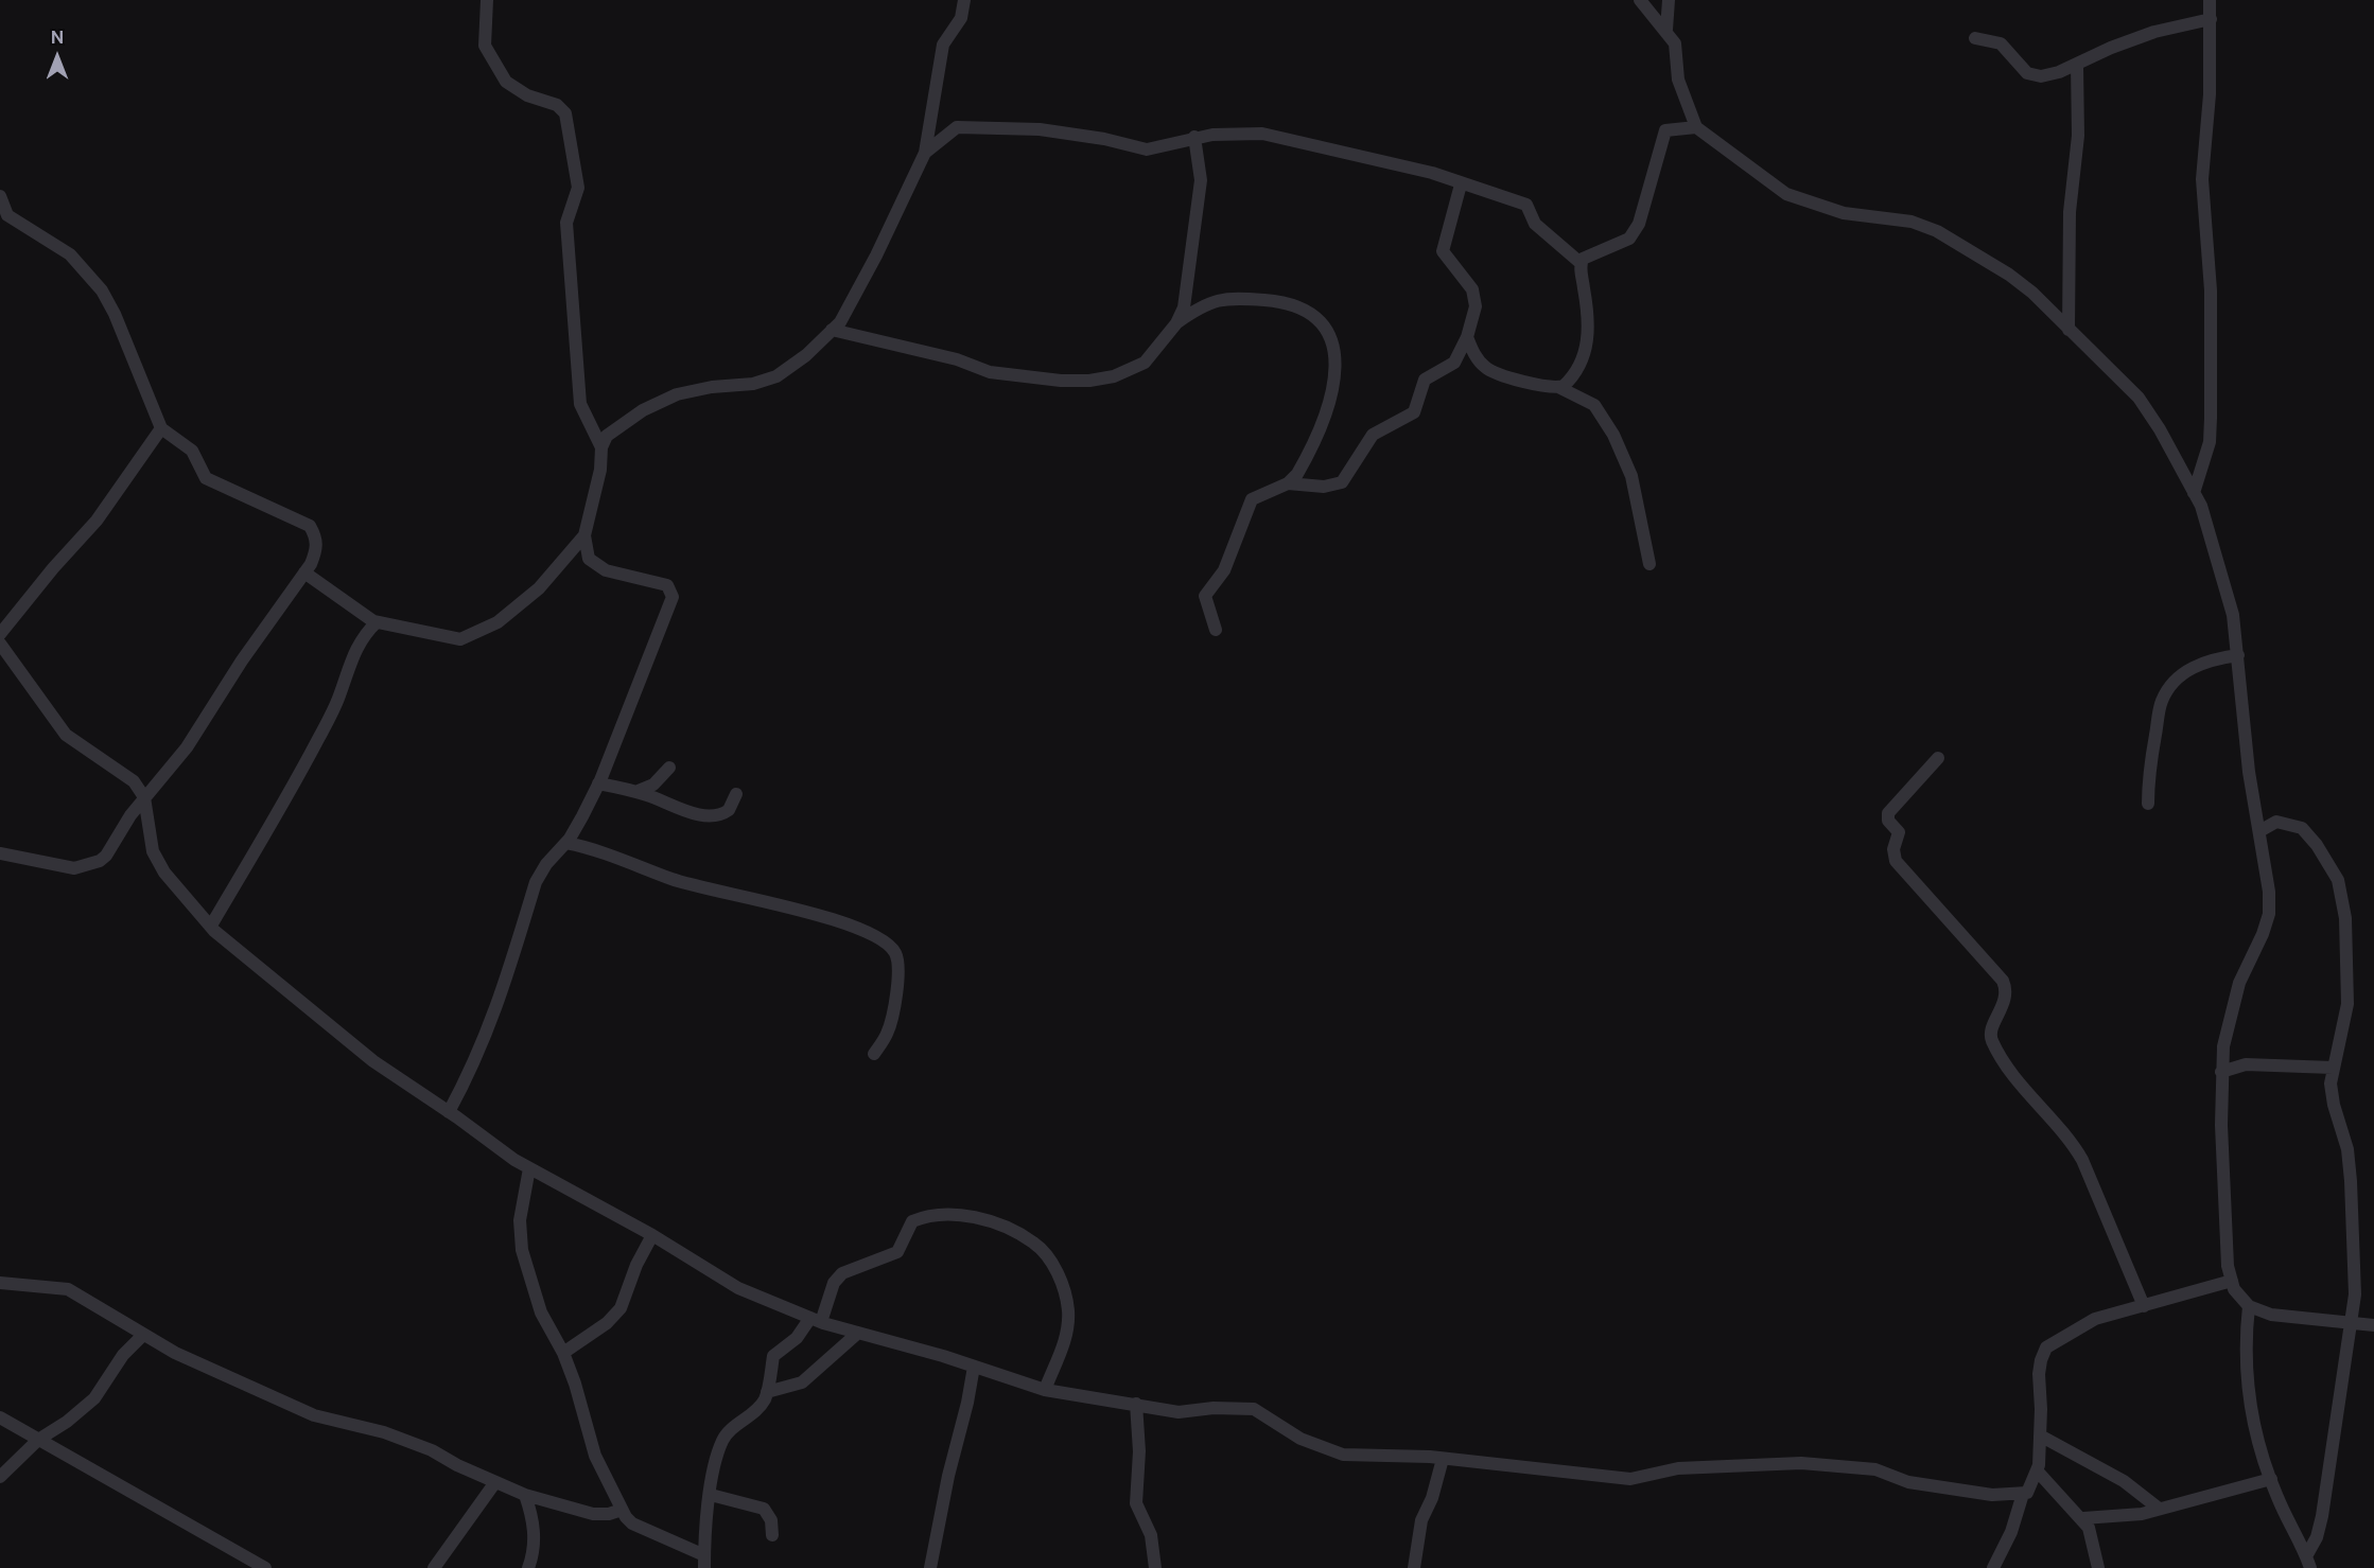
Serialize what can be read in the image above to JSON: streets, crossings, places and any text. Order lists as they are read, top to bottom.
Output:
{
  "north": "top"
}
